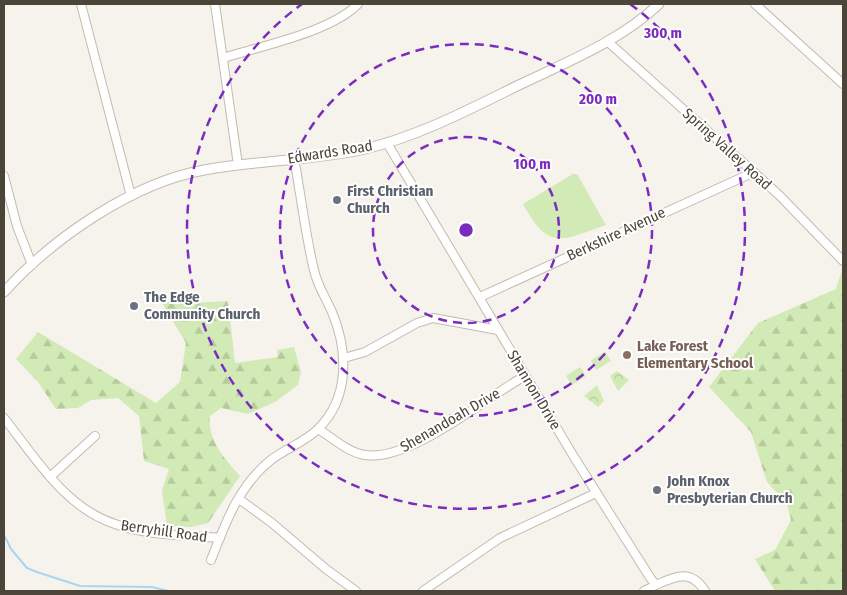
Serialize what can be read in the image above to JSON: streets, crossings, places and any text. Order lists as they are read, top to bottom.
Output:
{
  "streets": {
    "street": [
      "Spring Valley Road",
      "Edwards Road",
      "Berkshire Avenue",
      "Shannon Drive",
      "Shenandoah Drive",
      "Berryhill Road"
    ]
  },
  "crossings": [
    ["Spring Valley Road", "Edwards Road"],
    ["Spring Valley Road", "Berkshire Avenue"],
    ["Edwards Road", "Shannon Drive"],
    ["Berkshire Avenue", "Shannon Drive"],
    ["Shannon Drive", "Shenandoah Drive"]
  ],
  "places": [
    "First Christian Church",
    "The Edge Community Church",
    "Lake Forest Elementary School",
    "John Knox Presbyterian Church"
  ],
  "rings": ["300 m", "200 m", "100 m"]
}
